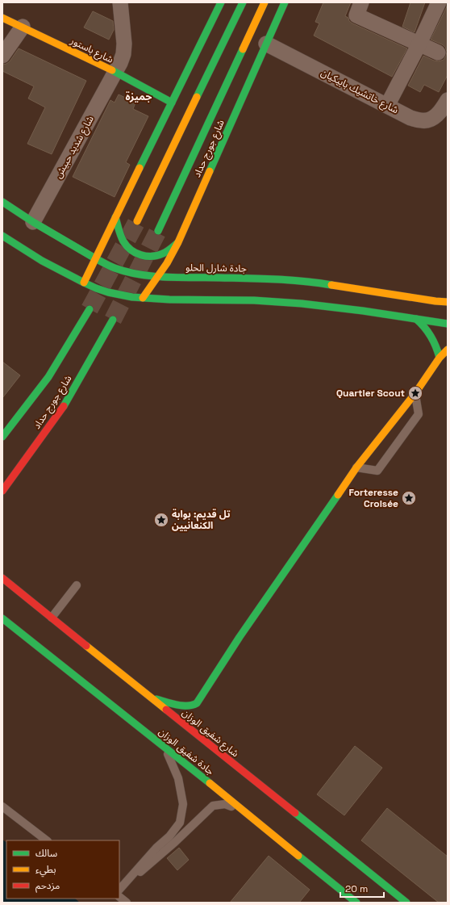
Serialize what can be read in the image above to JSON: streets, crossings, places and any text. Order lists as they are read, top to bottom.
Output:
{
  "streets": {
    "main road": [
      "شارع باستور",
      "شارع جورج حداد",
      "جادة شارل الحلو",
      "شارع شفيق الوزان",
      "جادة شفيق الوزان"
    ],
    "street": ["شارع خاتشيك بابيكيان", "شارع شديد حبيش"]
  },
  "crossings": [
    ["شارع باستور", "شارع شديد حبيش"],
    ["شارع خاتشيك بابيكيان", "شارع جورج حداد"],
    ["شارع شديد حبيش", "جادة شارل الحلو"],
    ["شارع جورج حداد", "جادة شارل الحلو"]
  ],
  "districts": ["جميزة"],
  "places": {
    "place": ["Quartier Scout", "Forteresse Croisée", "تل قديم: بوابة الكنعانيين"]
  },
  "legend": ["سالك", "بطيء", "مزدحم"],
  "scale_bar": "20 m"
}
